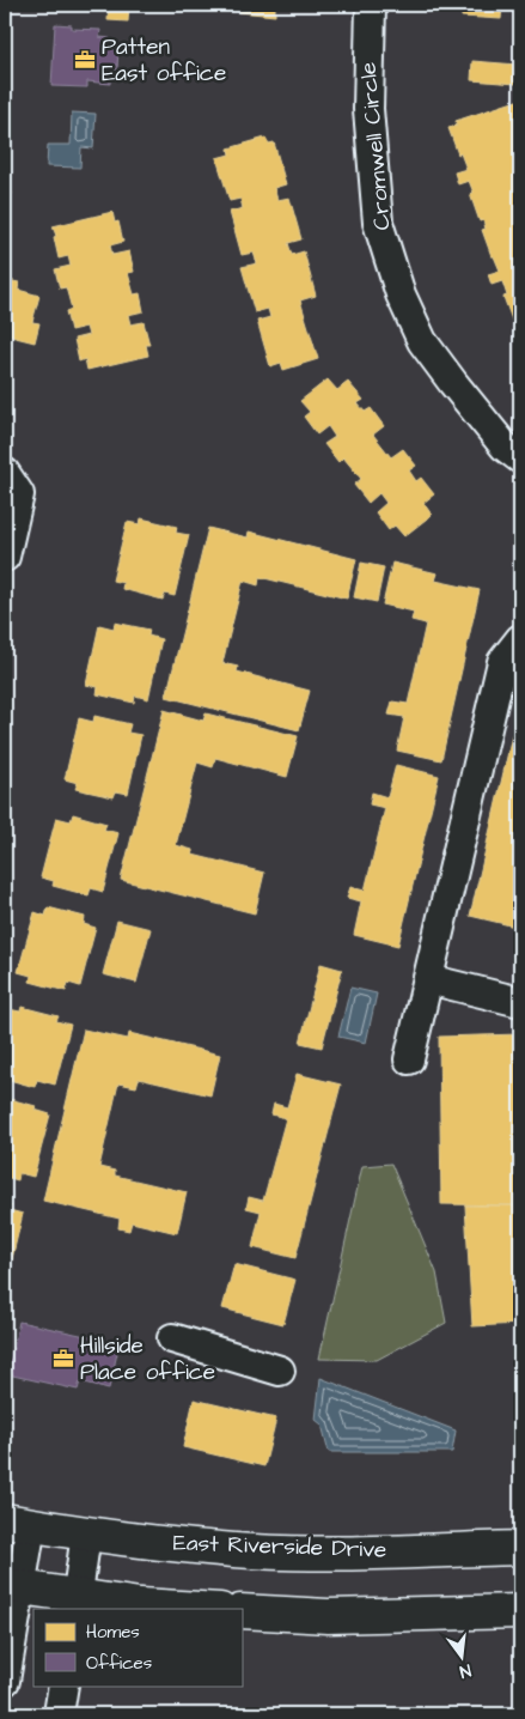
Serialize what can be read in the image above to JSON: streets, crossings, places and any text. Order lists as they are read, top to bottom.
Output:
{
  "streets": {
    "main road": ["East Riverside Drive"],
    "street": ["Cromwell Circle"]
  },
  "places": {
    "office": ["Patten East office", "Hillside Place office"]
  },
  "legend": ["Homes", "Offices"],
  "north": "bottom"
}
